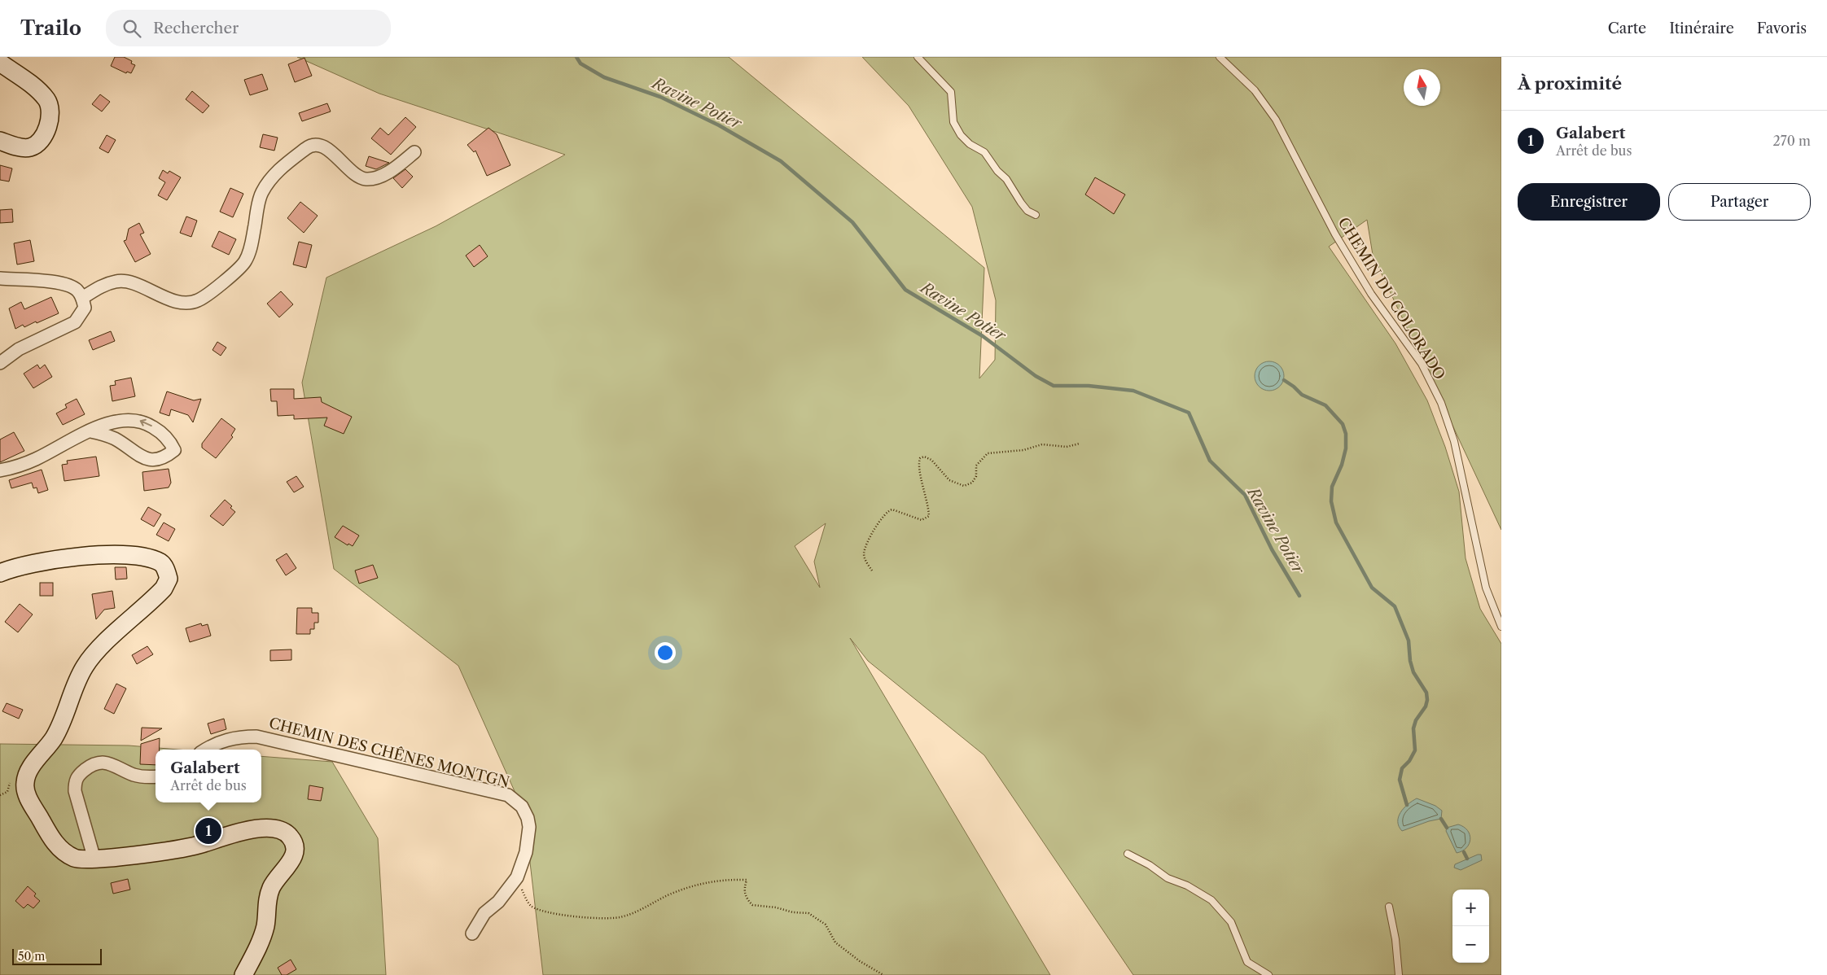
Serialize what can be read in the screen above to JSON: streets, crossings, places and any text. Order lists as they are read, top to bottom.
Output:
{
  "streets": {
    "street": ["CHEMIN DES CHÊNES MONTGN"],
    "lane": ["CHEMIN DU COLORADO"]
  },
  "water": ["Ravine Potier"],
  "scale_bar": "50 m",
  "north": "top",
  "page": {
    "header": "Trailo",
    "search": "Rechercher",
    "nav": ["Carte", "Itinéraire", "Favoris"],
    "heading": "À proximité",
    "list": [
      {
        "mark": "1",
        "name": "Galabert",
        "note": "Arrêt de bus",
        "value": "270 m"
      }
    ],
    "buttons": ["Enregistrer", "Partager"],
    "popup": ["Galabert", "Arrêt de bus"],
    "pins": "1",
    "map_buttons": ["+", "−"],
    "scale": "50 m"
  }
}
